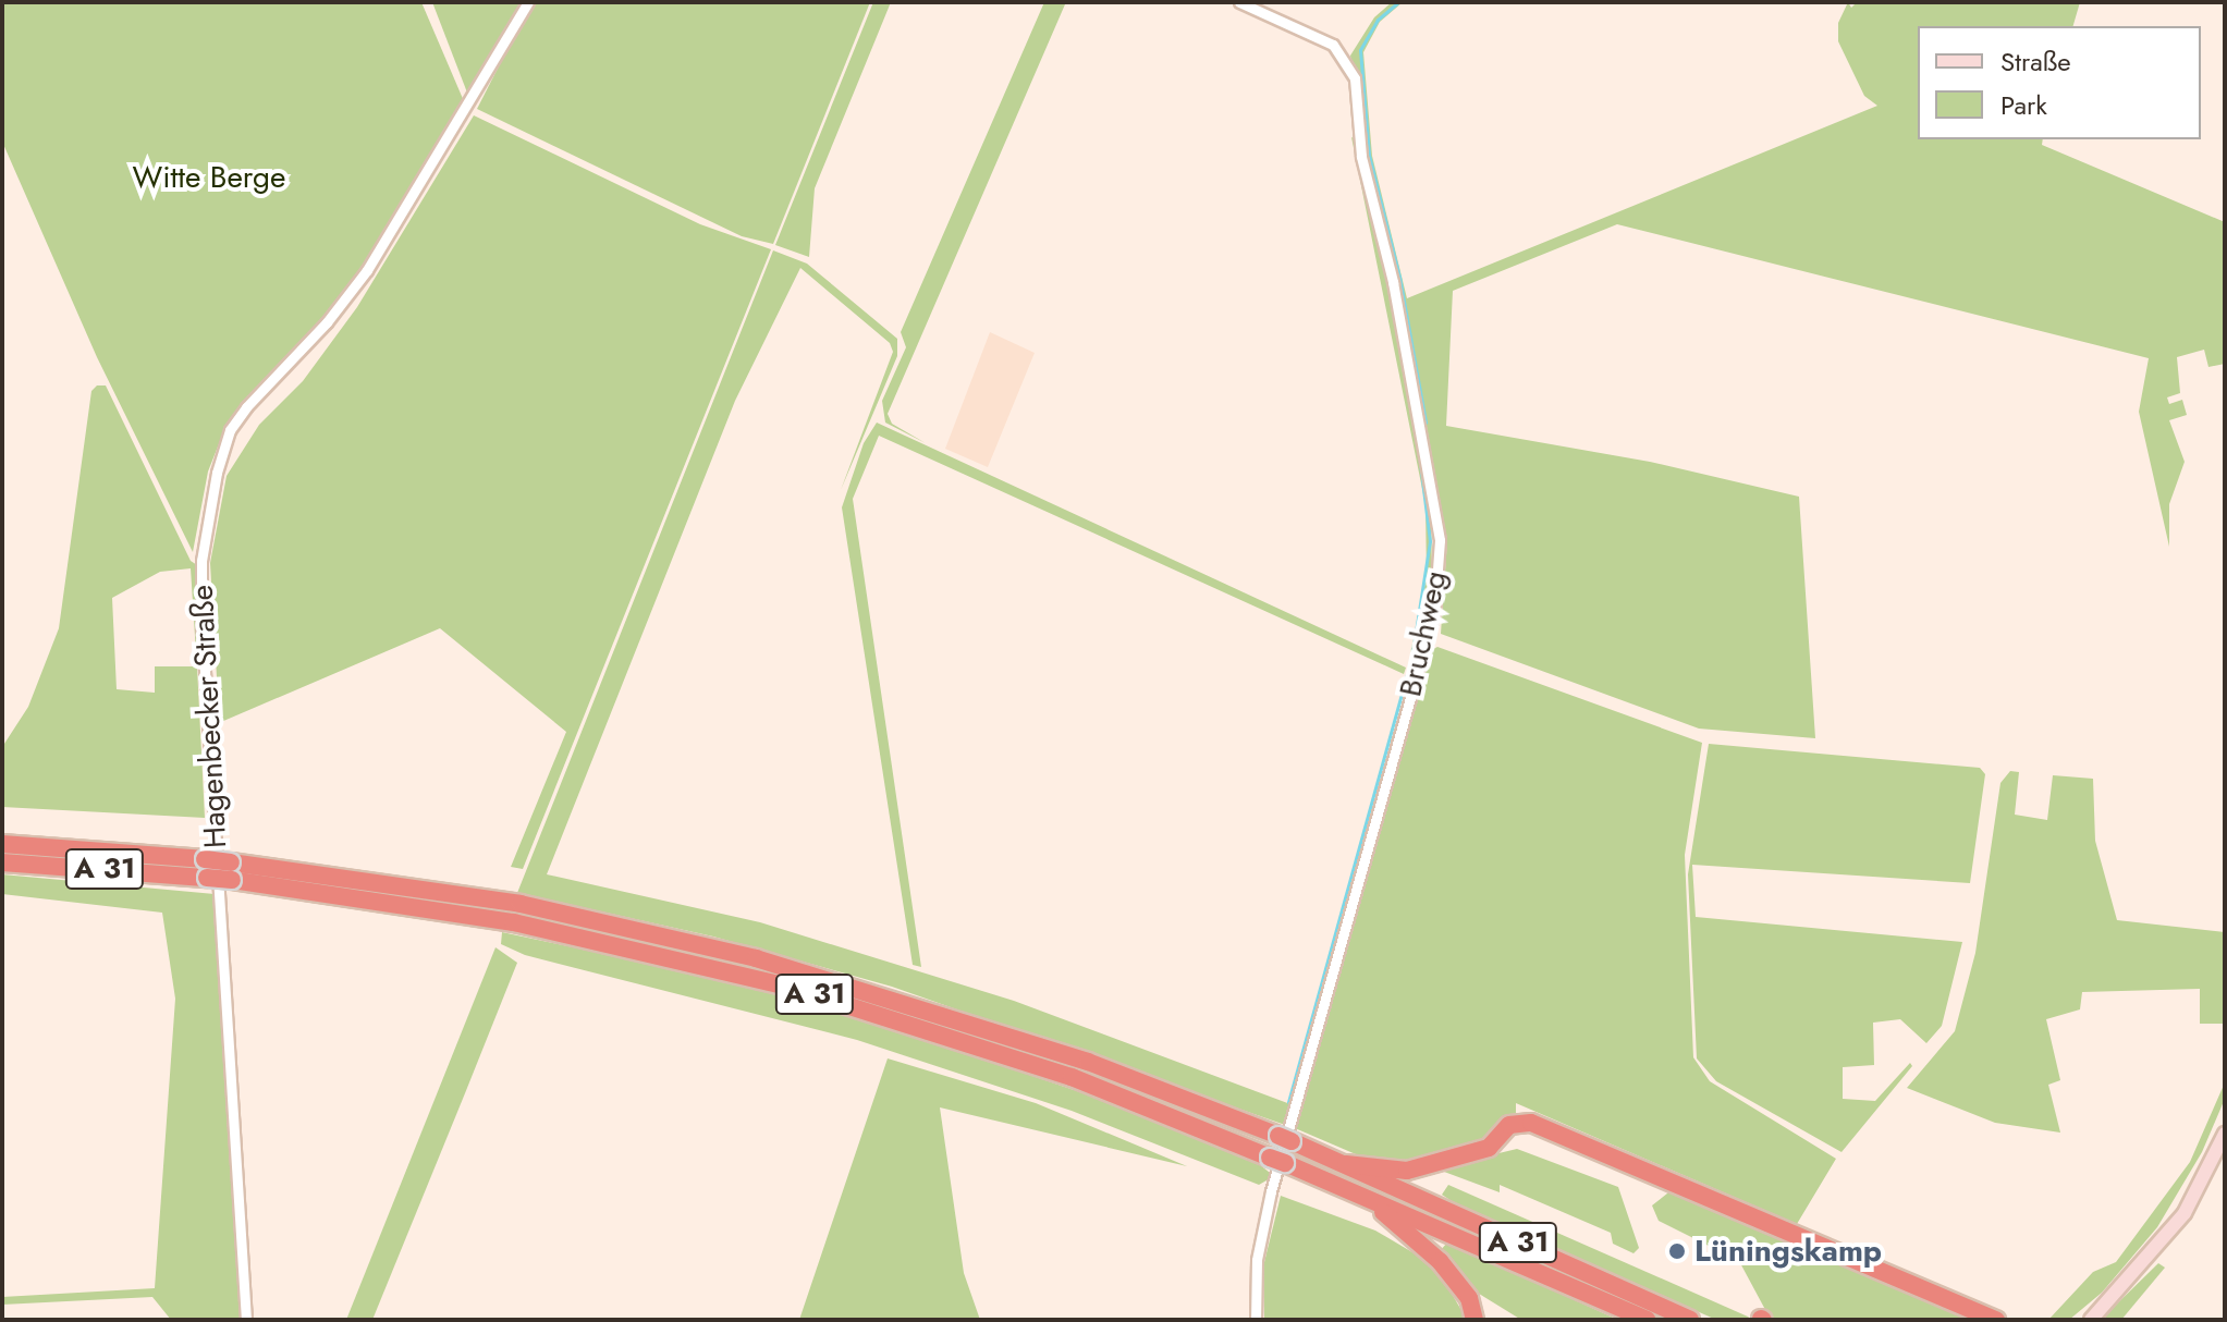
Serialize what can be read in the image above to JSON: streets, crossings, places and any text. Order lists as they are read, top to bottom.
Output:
{
  "streets": {
    "highway": ["A 31"],
    "street": ["Bruchweg", "Hagenbecker Straße"]
  },
  "parks": ["Witte Berge"],
  "places": ["Lüningskamp"],
  "legend": ["Straße", "Park"]
}
